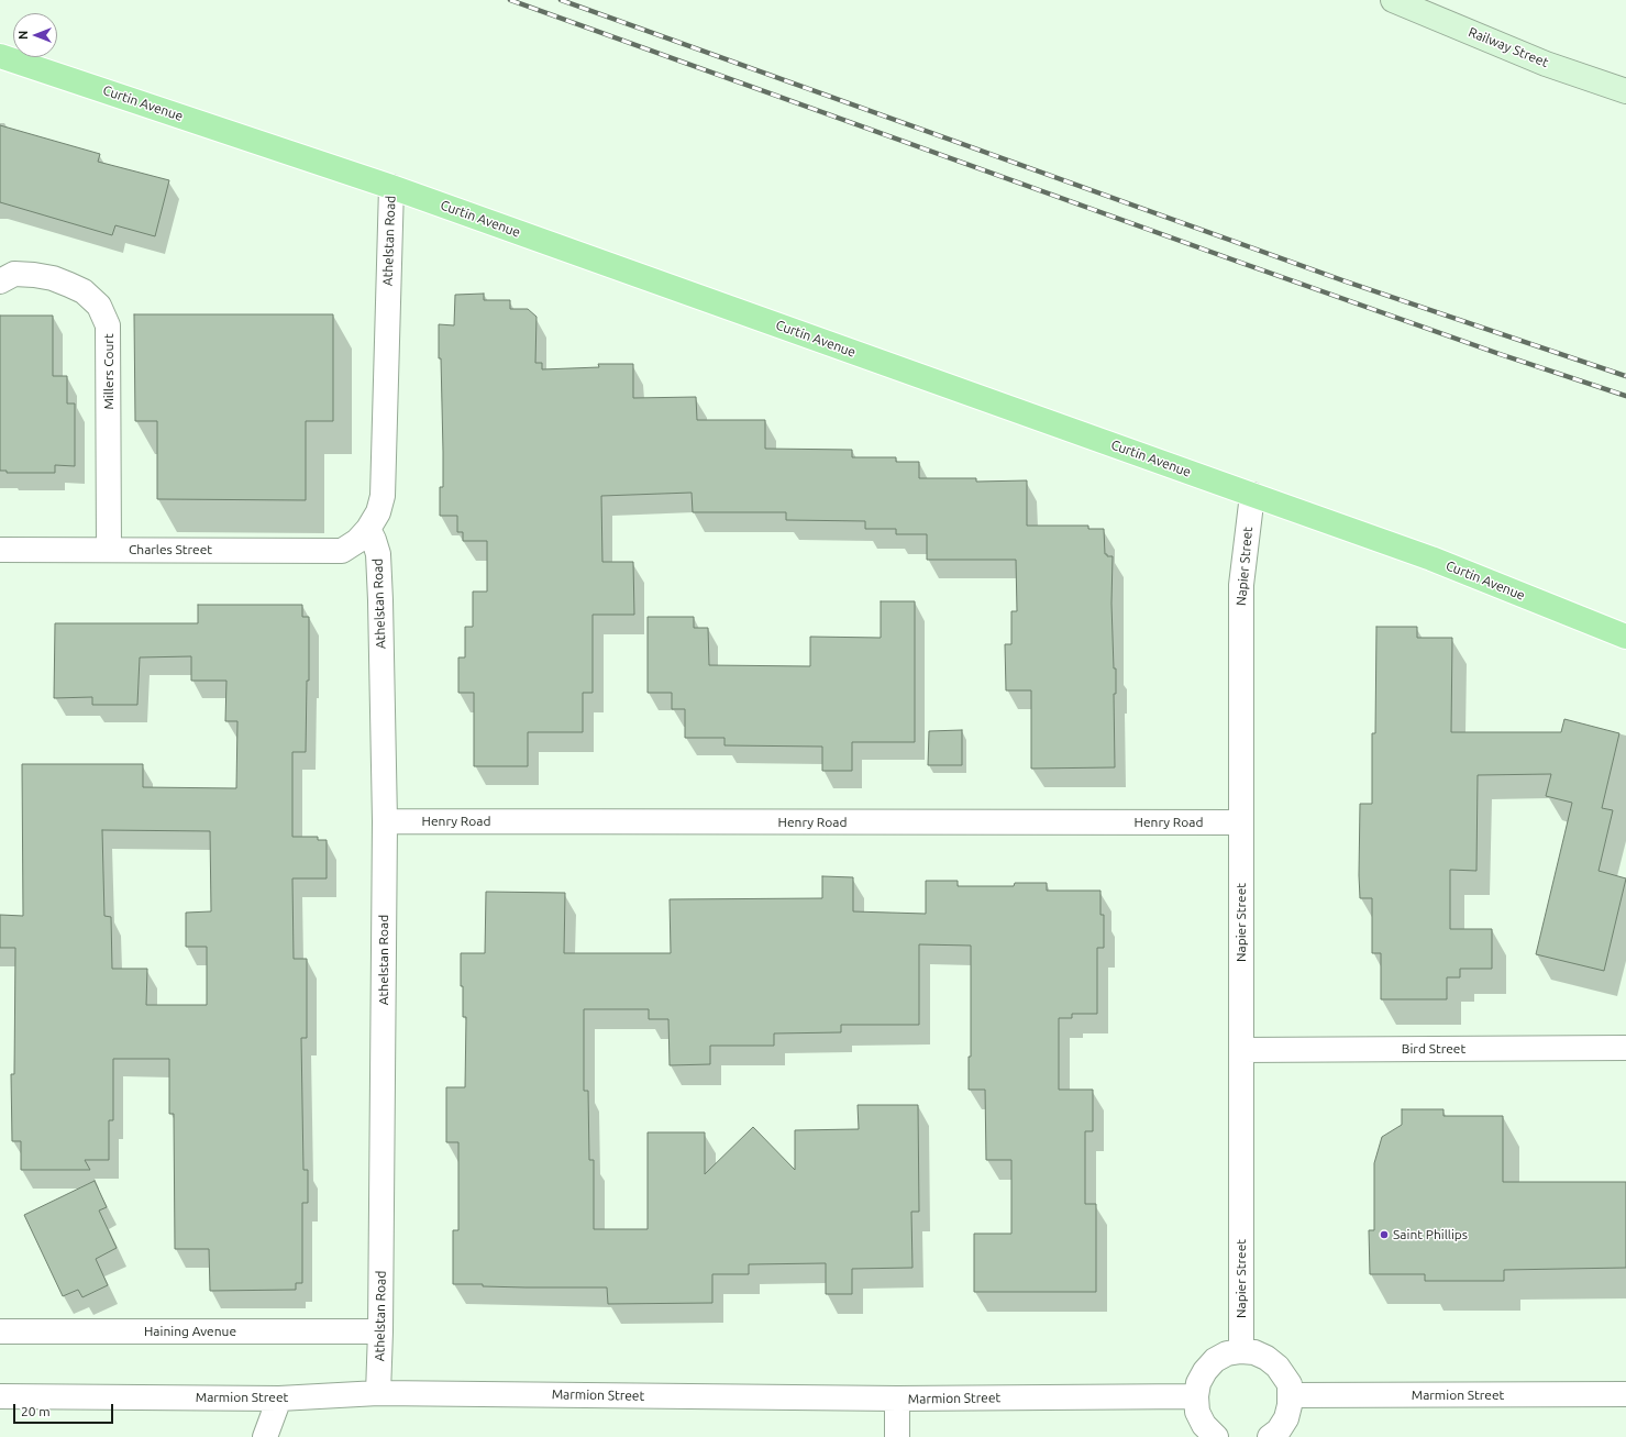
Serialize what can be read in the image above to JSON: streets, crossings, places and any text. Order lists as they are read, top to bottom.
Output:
{
  "streets": {
    "main road": ["Curtin Avenue"],
    "street": [
      "Railway Street",
      "Athelstan Road",
      "Millers Court",
      "Charles Street",
      "Napier Street",
      "Henry Road",
      "Bird Street",
      "Haining Avenue",
      "Marmion Street"
    ]
  },
  "crossings": [
    ["Curtin Avenue", "Athelstan Road"],
    ["Curtin Avenue", "Napier Street"],
    ["Athelstan Road", "Charles Street"],
    ["Athelstan Road", "Henry Road"],
    ["Athelstan Road", "Haining Avenue"],
    ["Athelstan Road", "Marmion Street"],
    ["Millers Court", "Charles Street"],
    ["Napier Street", "Henry Road"],
    ["Napier Street", "Bird Street"]
  ],
  "places": ["Saint Phillips"],
  "scale_bar": "20 m",
  "north": "left"
}
